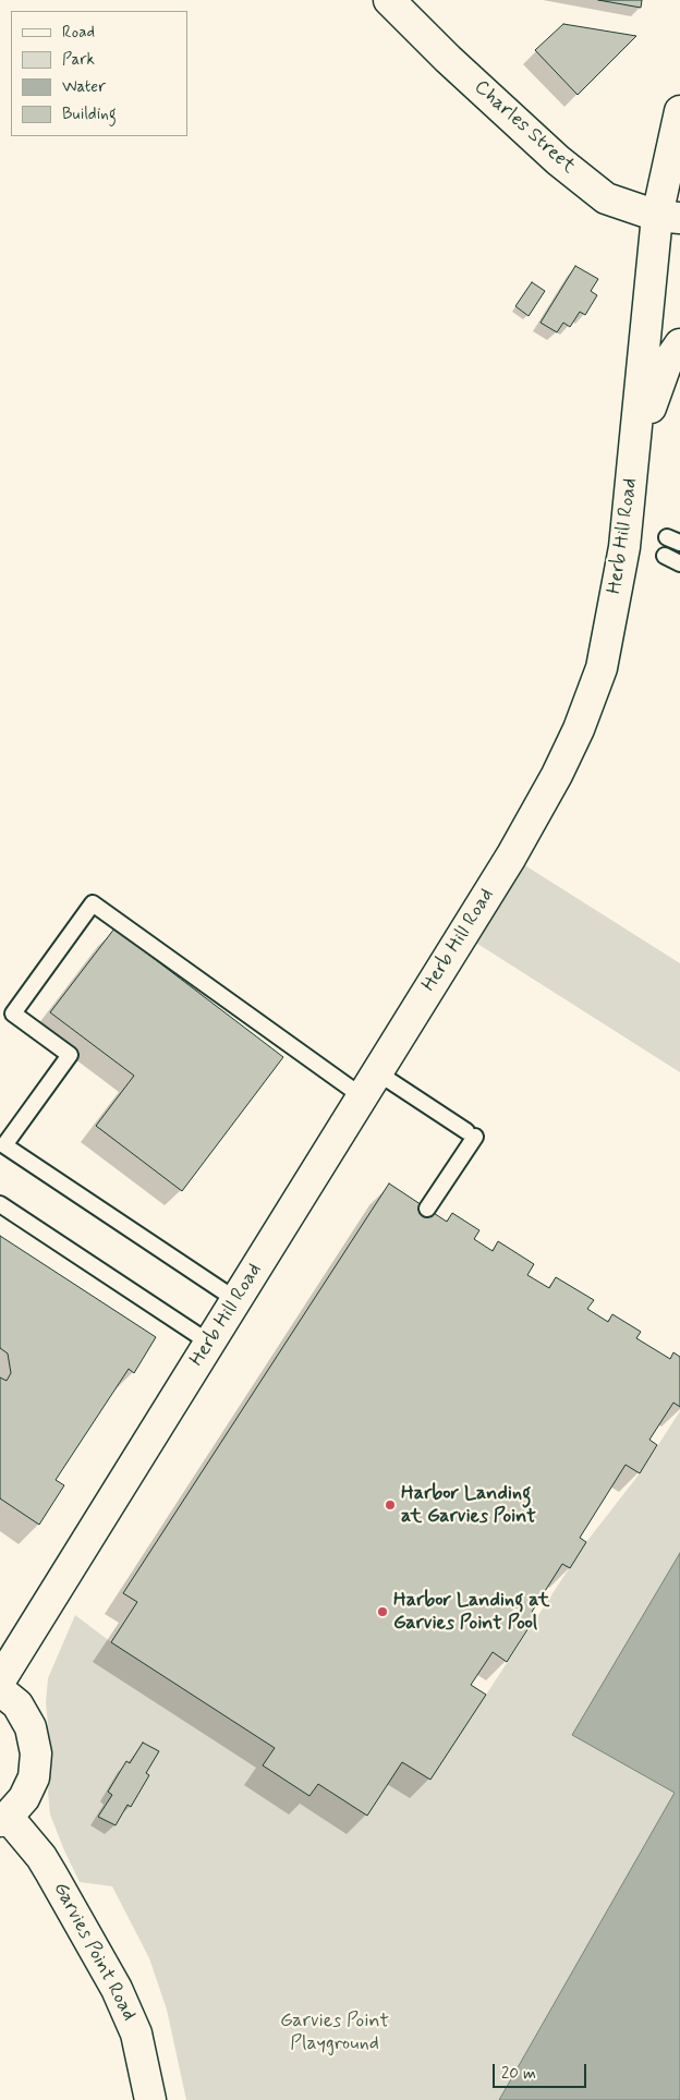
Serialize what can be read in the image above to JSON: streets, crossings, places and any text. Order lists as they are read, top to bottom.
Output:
{
  "streets": {
    "street": ["Charles Street", "Herb Hill Road", "Garvies Point Road"]
  },
  "crossings": [
    ["Charles Street", "Herb Hill Road"]
  ],
  "parks": ["Garvies Point Playground"],
  "places": ["Harbor Landing at Garvies Point", "Harbor Landing at Garvies Point Pool"],
  "legend": [
    "Road",
    "Park",
    "Water",
    "Building"
  ],
  "scale_bar": "20 m"
}
